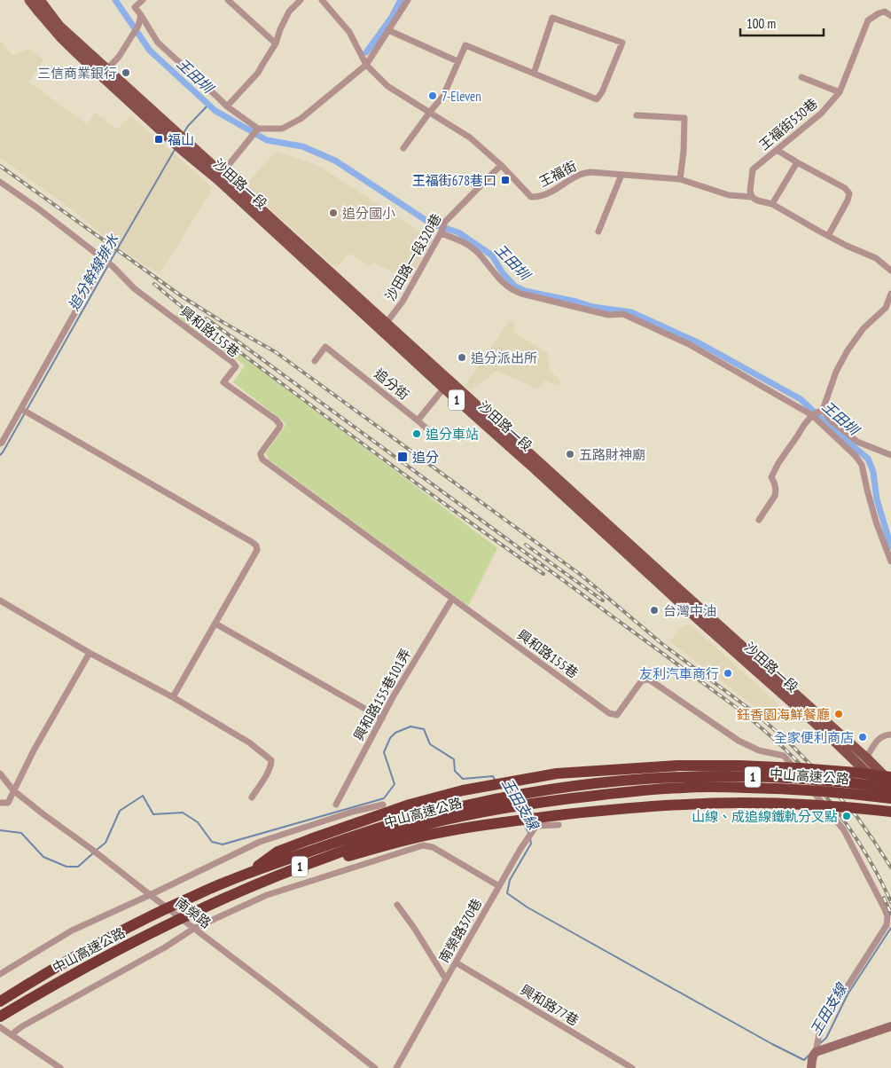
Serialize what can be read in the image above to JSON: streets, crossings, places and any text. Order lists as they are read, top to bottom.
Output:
{
  "streets": {
    "highway": ["1", "中山高速公路"],
    "main road": ["沙田路一段"],
    "street": [
      "王福街530巷",
      "王福街",
      "沙田路一段320巷",
      "興和路155巷",
      "追分街",
      "興和路155巷101弄",
      "南榮路",
      "南榮路370巷",
      "興和路77巷"
    ]
  },
  "crossings": [
    ["王福街530巷", "王福街"],
    ["王福街", "沙田路一段320巷"],
    ["沙田路一段", "沙田路一段320巷"],
    ["興和路155巷", "興和路155巷101弄"],
    ["南榮路370巷", "興和路77巷"]
  ],
  "water": ["王田圳", "追分幹線排水", "王田支線"],
  "places": {
    "other": [
      "三信商業銀行",
      "7-Eleven",
      "追分國小",
      "追分派出所",
      "追分車站",
      "五路財神廟",
      "台灣中油",
      "友利汽車商行",
      "鈺香園海鮮餐廳",
      "全家便利商店",
      "山線、成追線鐵軌分叉點"
    ],
    "transit": ["福山", "王福街678巷口", "追分"]
  },
  "scale_bar": "100 m"
}
